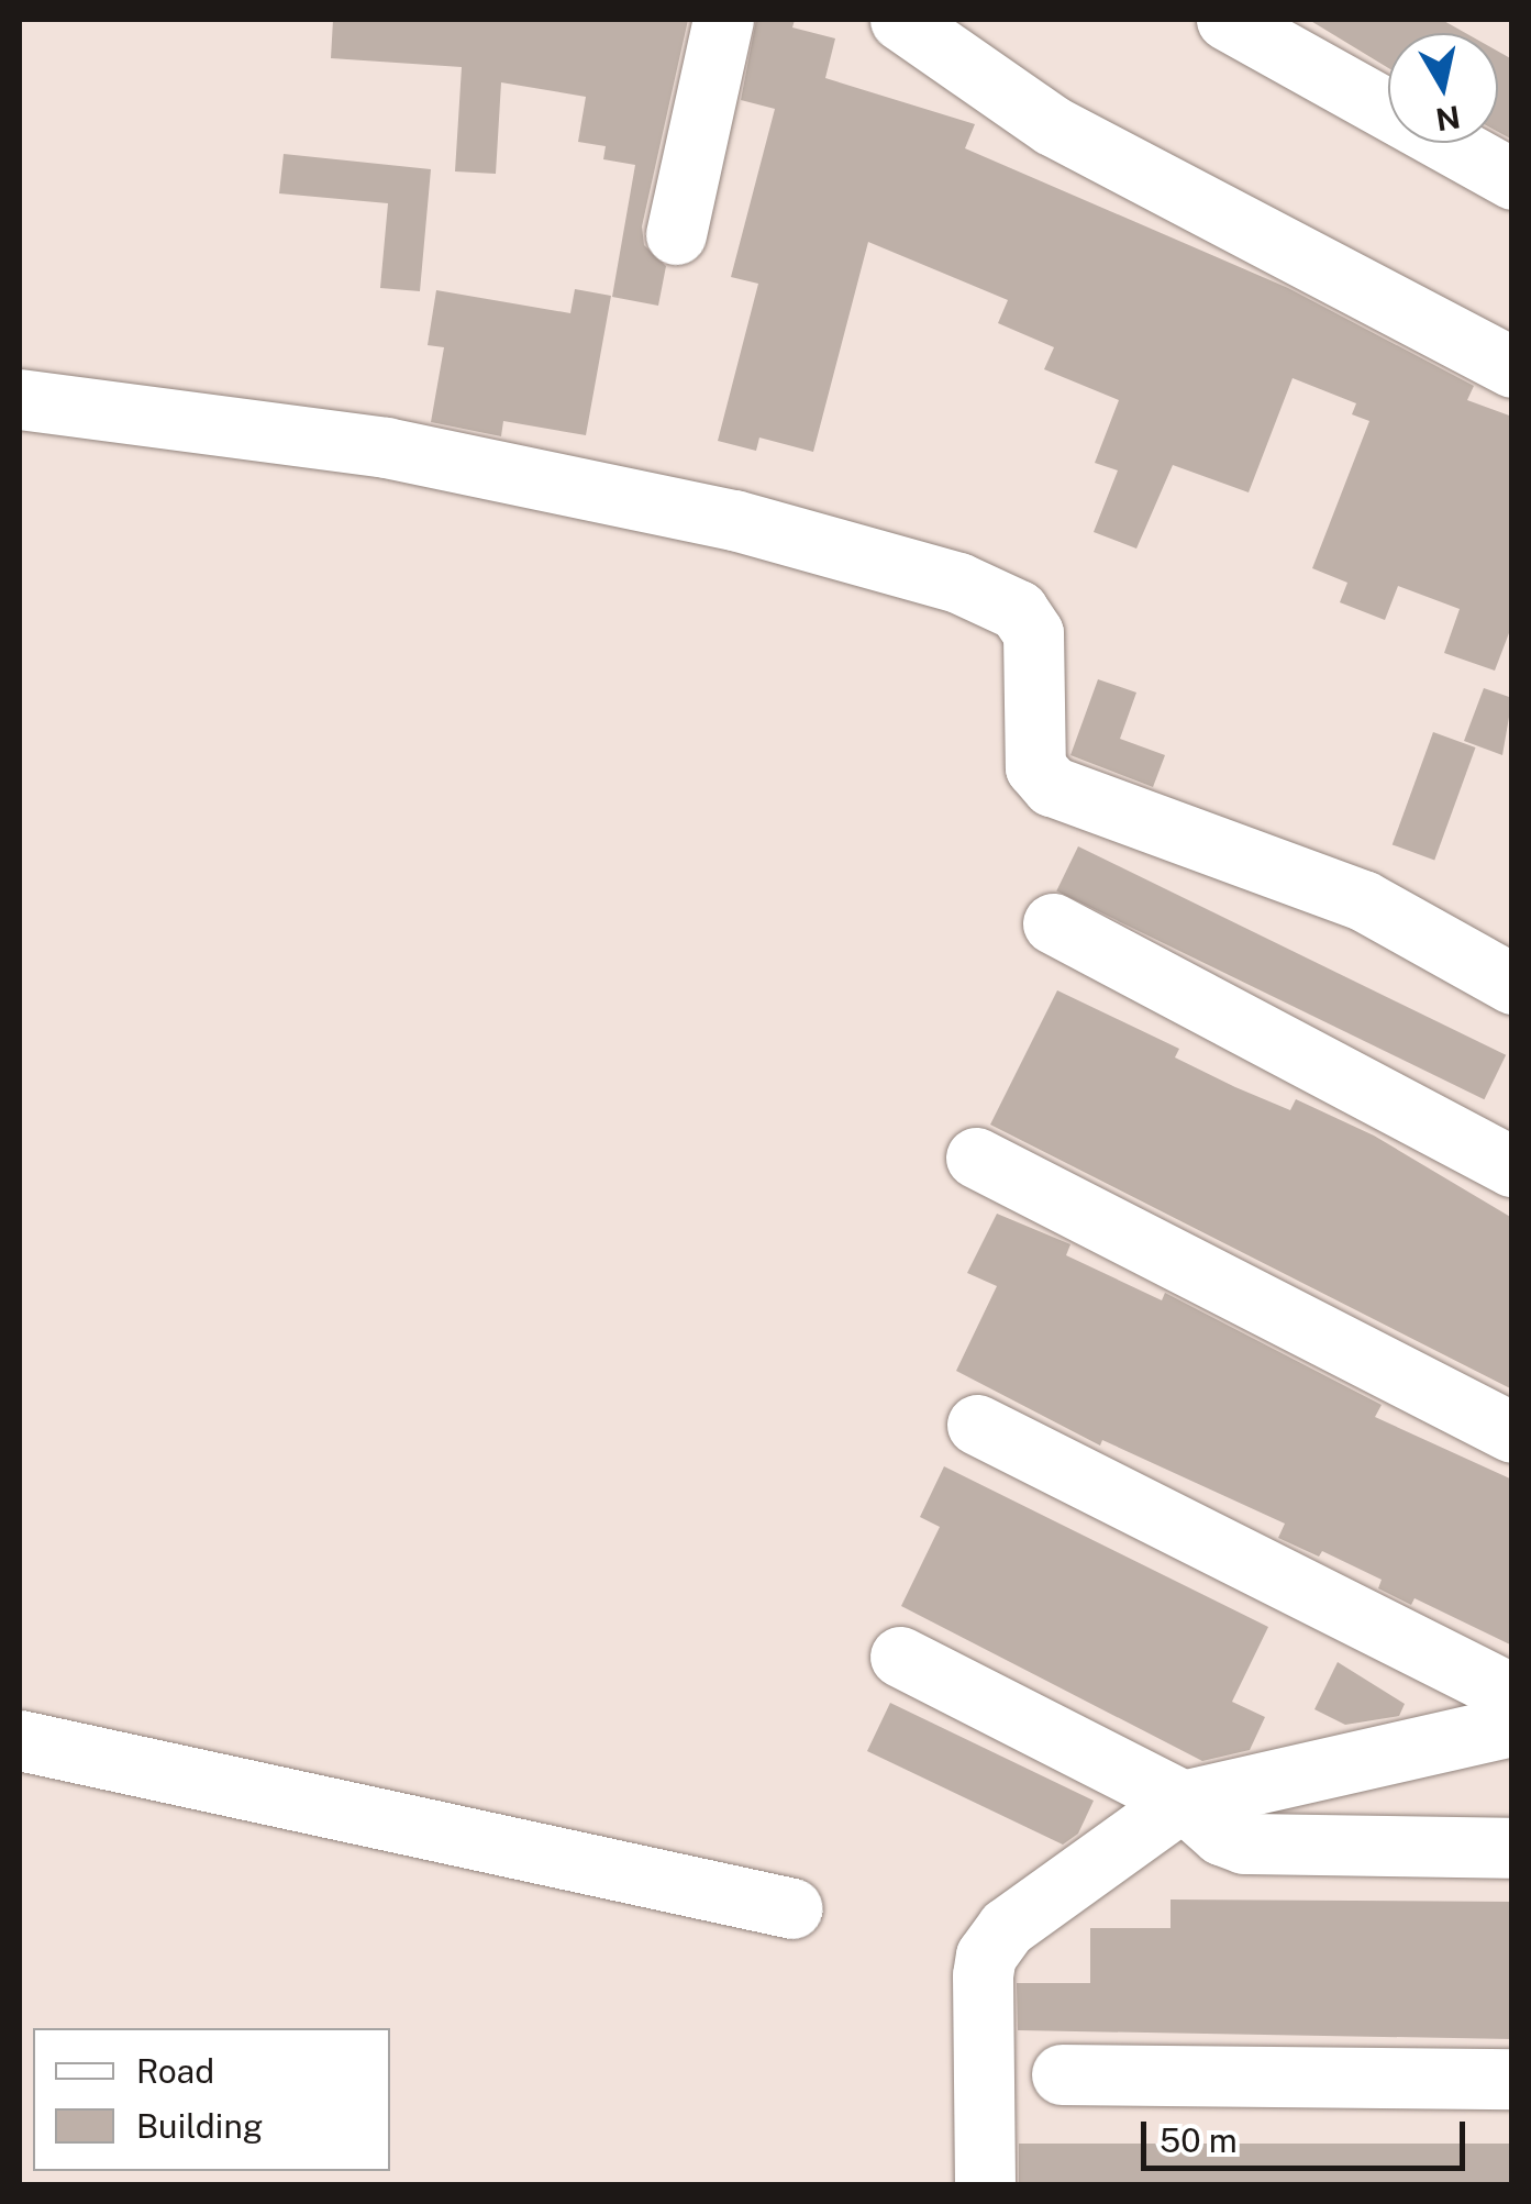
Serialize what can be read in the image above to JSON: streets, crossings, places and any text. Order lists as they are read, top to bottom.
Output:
{
  "legend": ["Road", "Building"],
  "scale_bar": "50 m",
  "north": "bottom"
}
